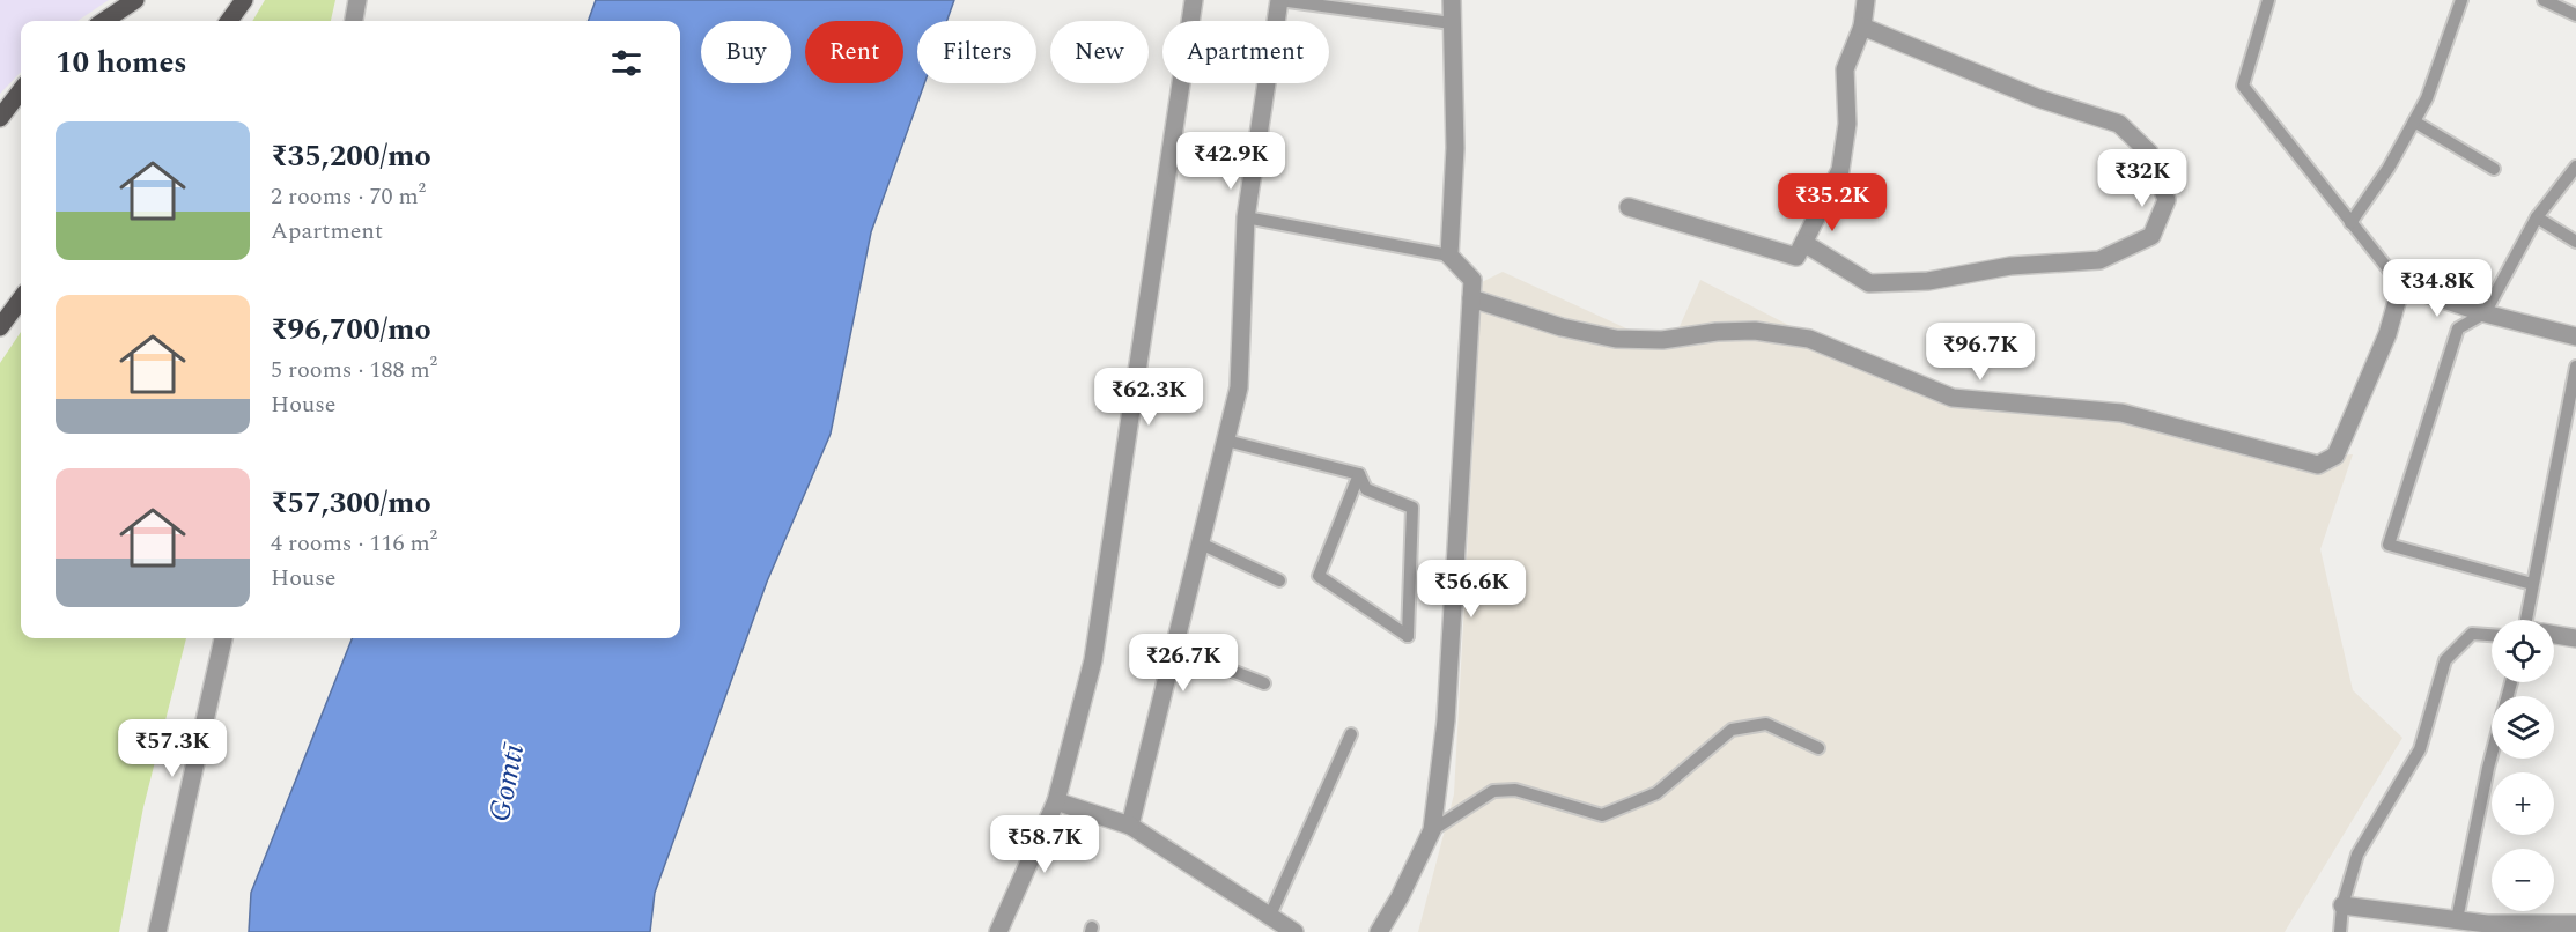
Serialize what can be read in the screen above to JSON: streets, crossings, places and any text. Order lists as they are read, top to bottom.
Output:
{
  "water": ["Gomtī"],
  "page": {
    "chip": [
      "Buy",
      "Rent",
      "Filters",
      "New",
      "Apartment"
    ],
    "heading": "10 homes",
    "list": [
      {
        "name": "₹35,200/mo",
        "note": "2 rooms · 70 m² · Apartment"
      },
      {
        "name": "₹96,700/mo",
        "note": "5 rooms · 188 m² · House"
      },
      {
        "name": "₹57,300/mo",
        "note": "4 rooms · 116 m² · House"
      }
    ],
    "price": [
      "₹42.9K",
      "₹32K",
      "₹35.2K",
      "₹34.8K",
      "₹96.7K",
      "₹62.3K",
      "₹56.6K",
      "₹26.7K",
      "₹57.3K",
      "₹58.7K"
    ],
    "map_buttons": ["+", "−"]
  }
}
